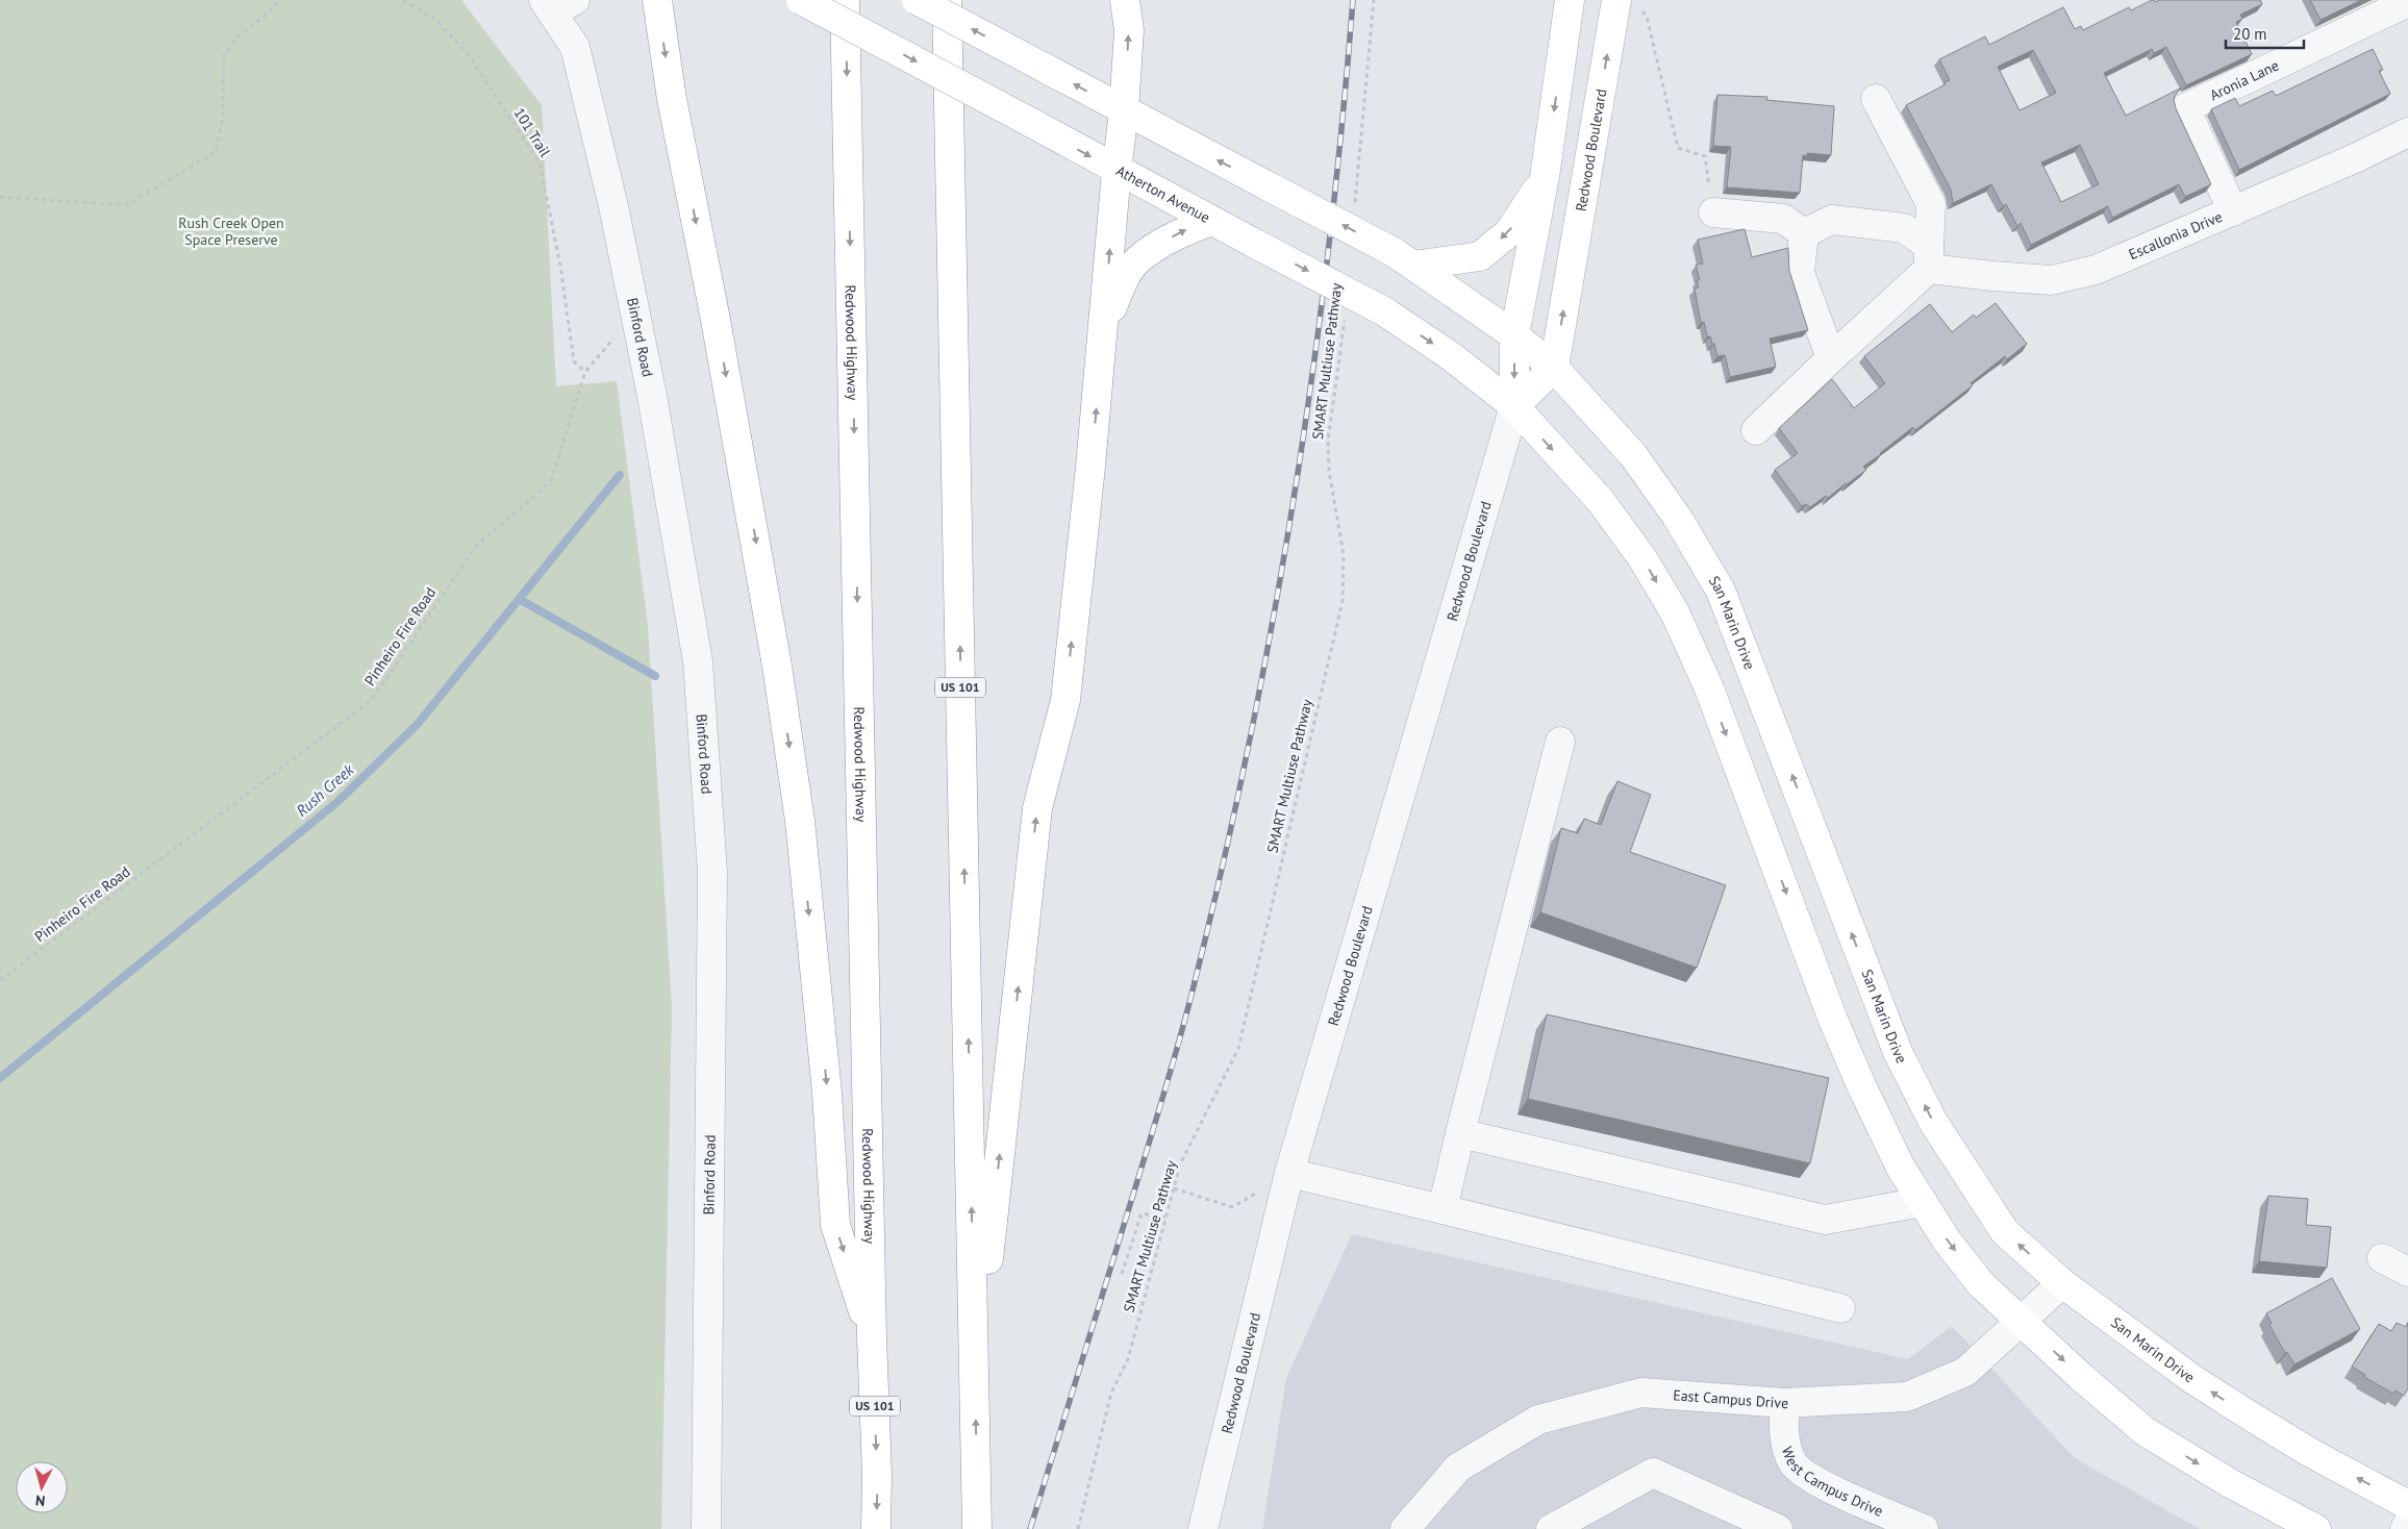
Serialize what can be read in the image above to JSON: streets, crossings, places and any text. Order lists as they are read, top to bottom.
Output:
{
  "streets": {
    "main road": [
      "Redwood Boulevard",
      "Atherton Avenue",
      "Redwood Highway",
      "San Marin Drive",
      "US 101"
    ],
    "street": [
      "Aronia Lane",
      "Escallonia Drive",
      "Binford Road",
      "East Campus Drive",
      "West Campus Drive"
    ],
    "path": ["101 Trail", "SMART Multiuse Pathway", "Pinheiro Fire Road"]
  },
  "crossings": [
    ["Aronia Lane", "Escallonia Drive"],
    ["101 Trail", "Pinheiro Fire Road"],
    ["Redwood Boulevard", "Atherton Avenue"],
    ["Redwood Boulevard", "San Marin Drive"],
    ["Binford Road", "Pinheiro Fire Road"],
    ["San Marin Drive", "East Campus Drive"],
    ["East Campus Drive", "West Campus Drive"]
  ],
  "water": ["Rush Creek"],
  "parks": ["Rush Creek Open Space Preserve"],
  "scale_bar": "20 m",
  "north": "bottom"
}
